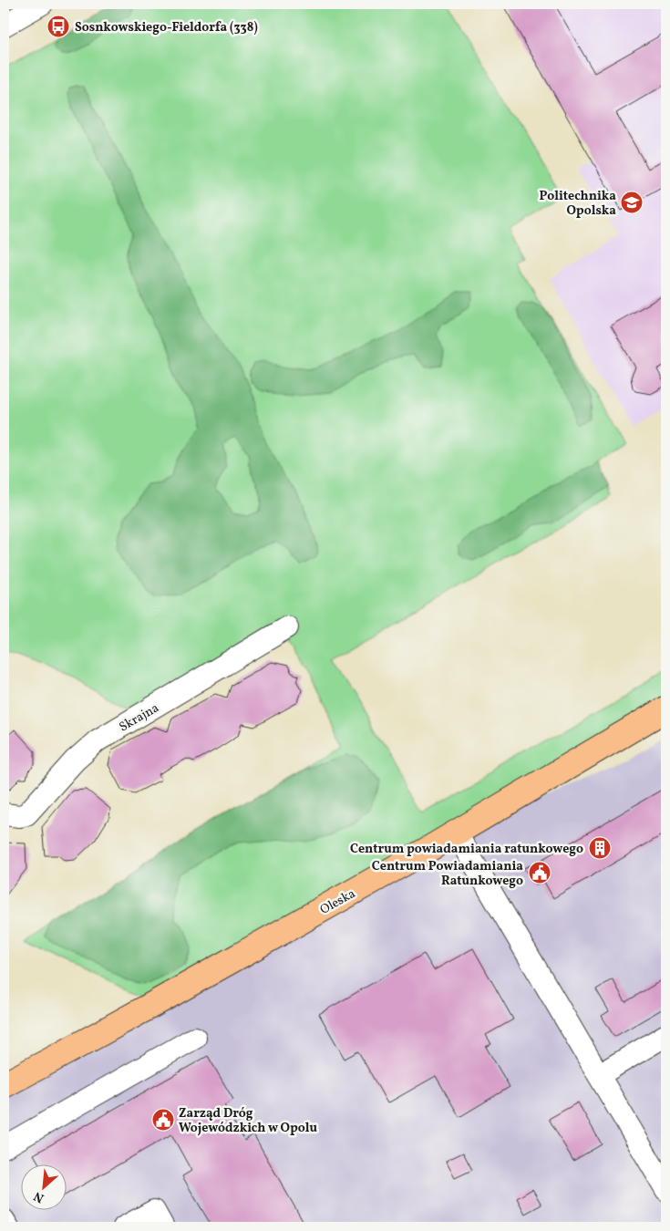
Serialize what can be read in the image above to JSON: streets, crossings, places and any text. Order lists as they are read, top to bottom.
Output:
{
  "streets": {
    "main road": ["Oleska"],
    "street": ["Skrajna"]
  },
  "places": {
    "bus stop": ["Sosnkowskiego-Fieldorfa (338)"],
    "school or university": ["Politechnika Opolska"],
    "building": ["Centrum powiadamiania ratunkowego"],
    "public building": ["Centrum Powiadamiania Ratunkowego", "Zarząd Dróg Wojewódzkich w Opolu"]
  },
  "north": "bottom left"
}
